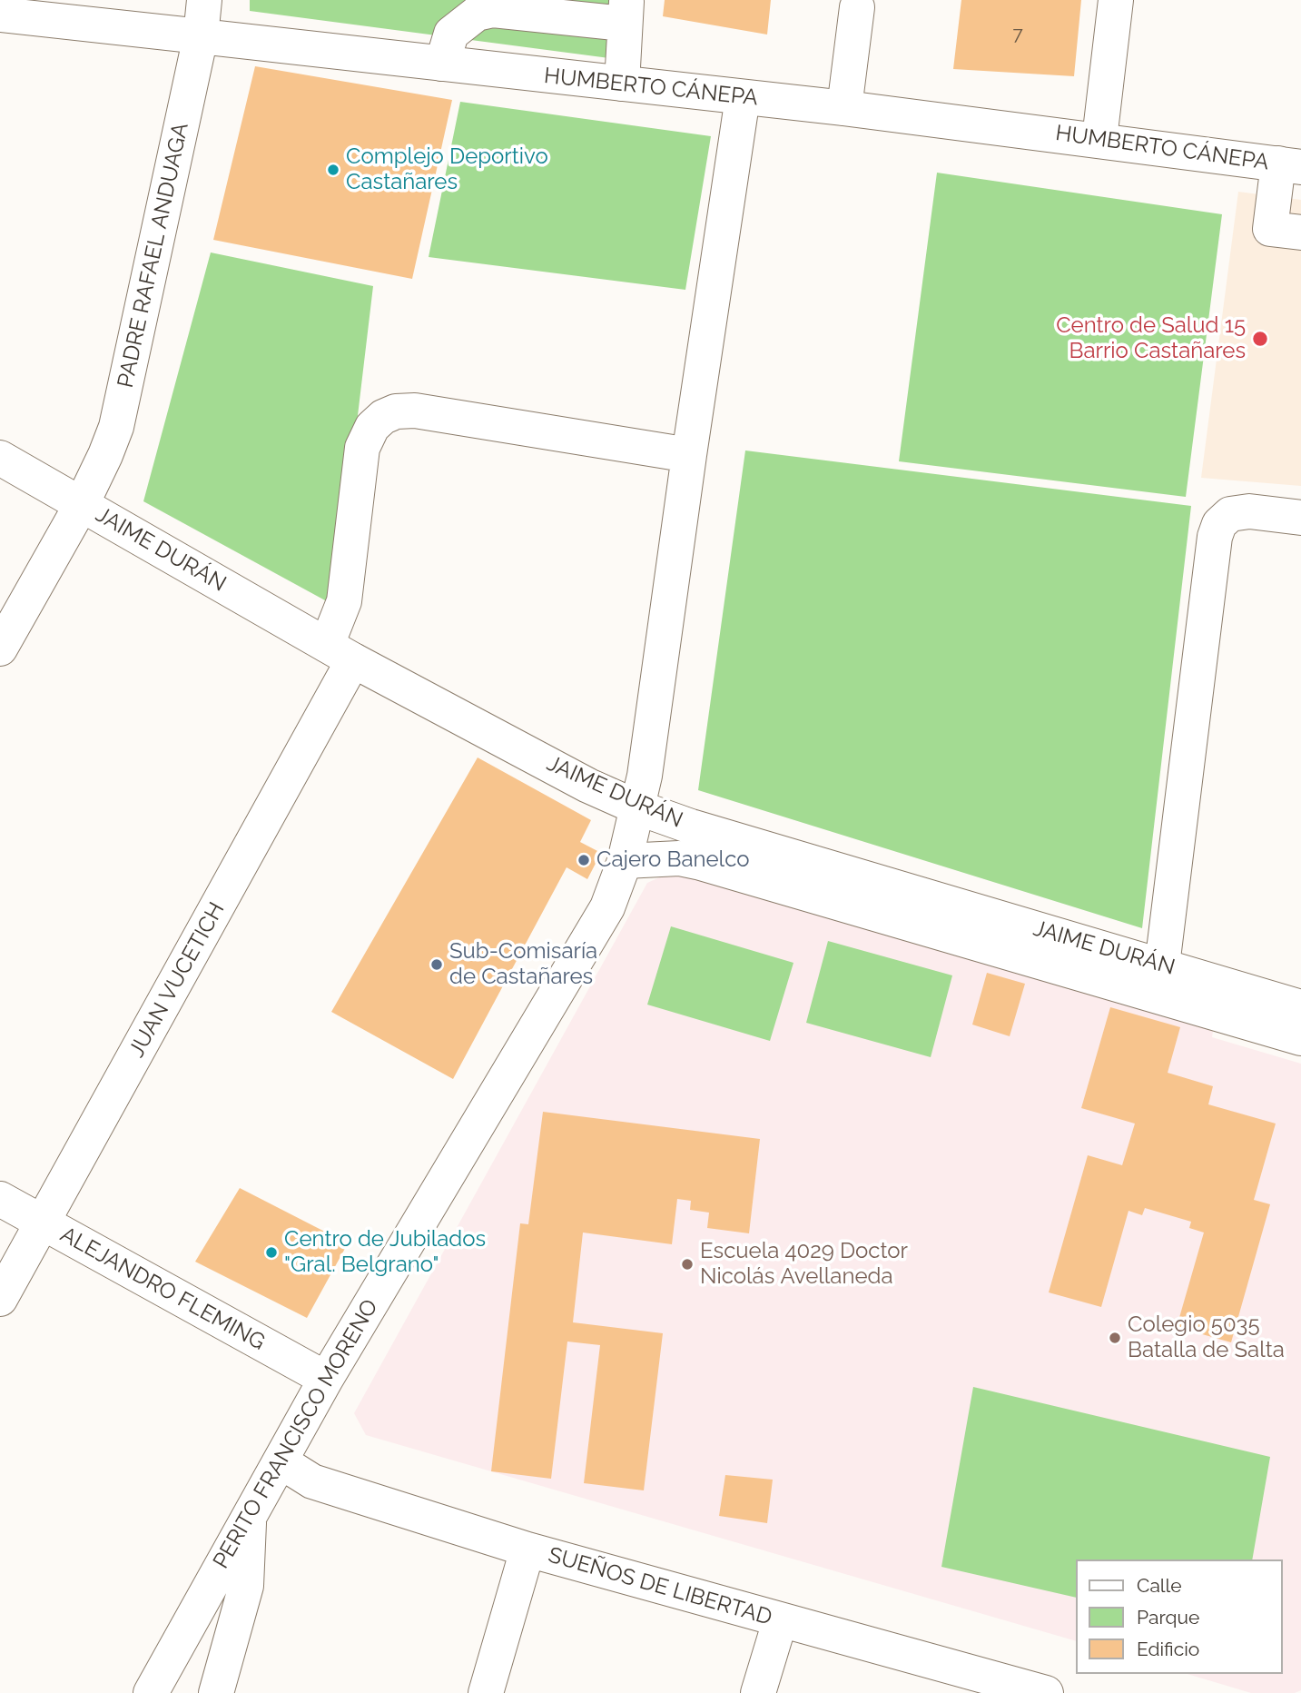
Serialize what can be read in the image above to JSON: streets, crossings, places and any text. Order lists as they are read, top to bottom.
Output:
{
  "streets": {
    "street": [
      "HUMBERTO CÁNEPA",
      "PADRE RAFAEL ANDUAGA",
      "JAIME DURÁN",
      "JUAN VUCETICH",
      "ALEJANDRO FLEMING",
      "PERITO FRANCISCO MORENO",
      "SUEÑOS DE LIBERTAD"
    ]
  },
  "crossings": [
    ["HUMBERTO CÁNEPA", "PADRE RAFAEL ANDUAGA"],
    ["HUMBERTO CÁNEPA", "PERITO FRANCISCO MORENO"],
    ["PADRE RAFAEL ANDUAGA", "JAIME DURÁN"],
    ["JAIME DURÁN", "JUAN VUCETICH"],
    ["JAIME DURÁN", "PERITO FRANCISCO MORENO"],
    ["JUAN VUCETICH", "ALEJANDRO FLEMING"],
    ["JUAN VUCETICH", "PERITO FRANCISCO MORENO"],
    ["ALEJANDRO FLEMING", "PERITO FRANCISCO MORENO"],
    ["PERITO FRANCISCO MORENO", "SUEÑOS DE LIBERTAD"]
  ],
  "places": [
    "Complejo Deportivo Castañares",
    "Centro de Salud 15 Barrio Castañares",
    "Cajero Banelco",
    "Sub-Comisaría de Castañares",
    "Centro de Jubilados \"Gral. Belgrano\"",
    "Escuela 4029 Doctor Nicolás Avellaneda",
    "Colegio 5035 Batalla de Salta"
  ],
  "house_numbers": ["7"],
  "legend": ["Calle", "Parque", "Edificio"]
}
